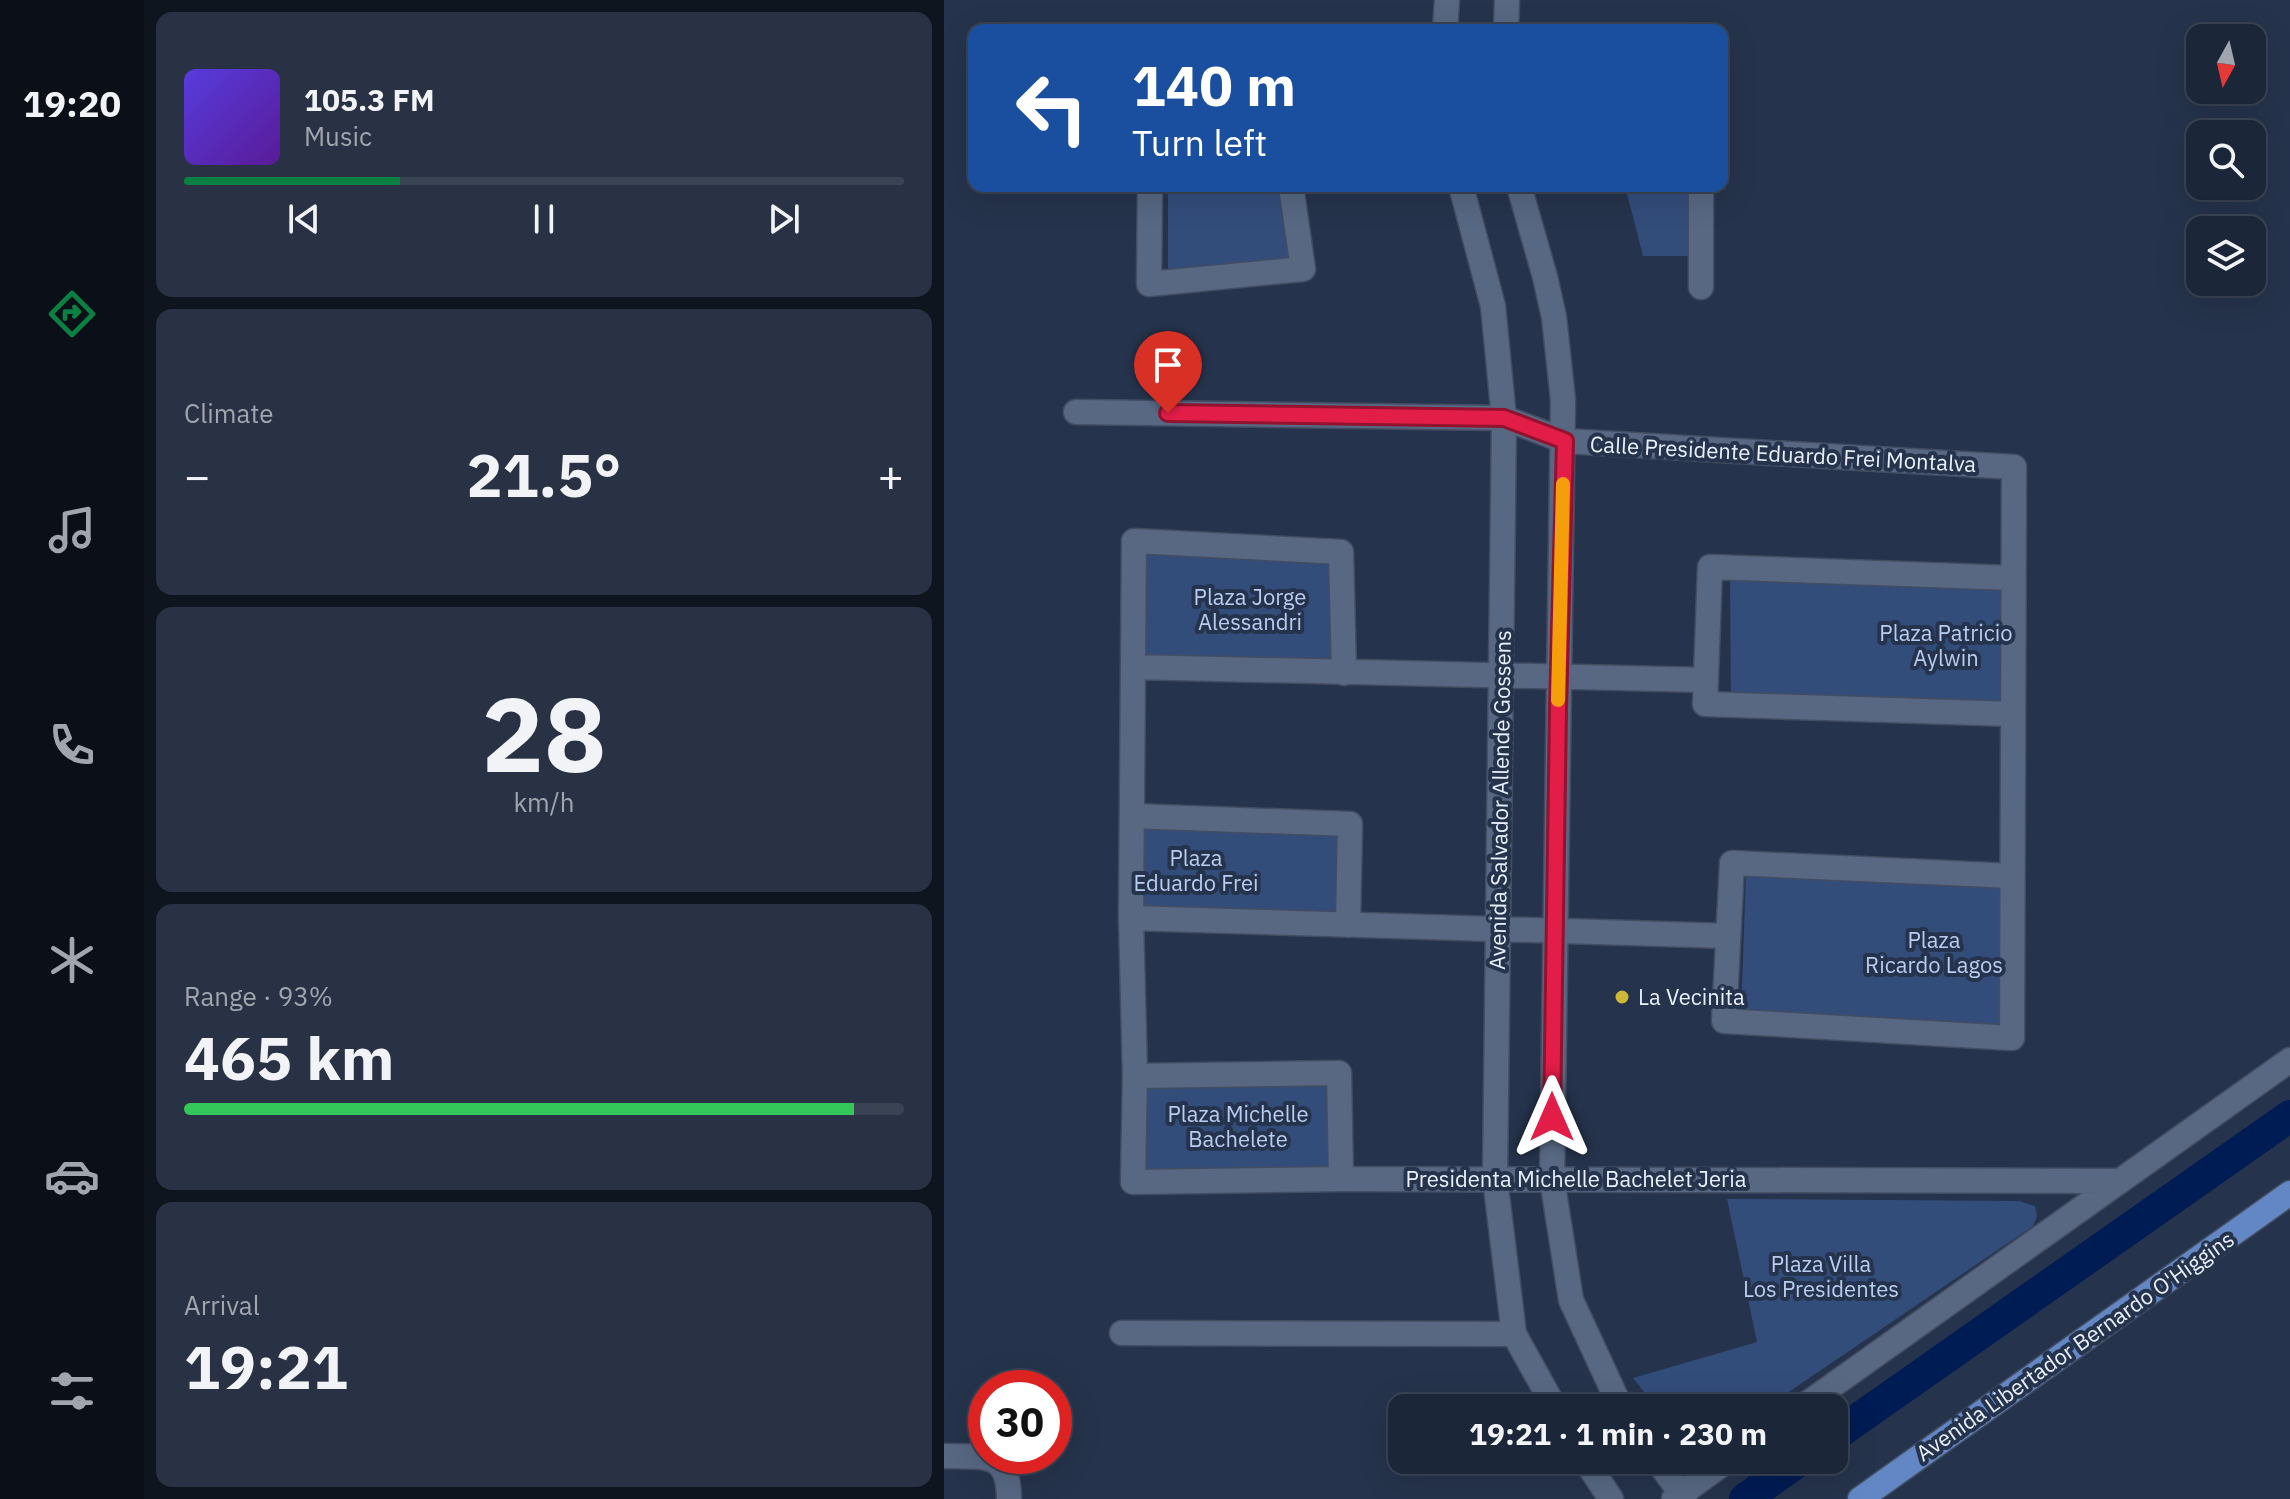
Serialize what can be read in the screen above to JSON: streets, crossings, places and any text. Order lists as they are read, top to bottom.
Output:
{
  "streets": {
    "main road": ["Avenida Libertador Bernardo O'Higgins"],
    "street": ["Calle Presidente Eduardo Frei Montalva", "Avenida Salvador Allende Gossens", "Presidenta Michelle Bachelet Jeria"]
  },
  "crossings": [
    ["Calle Presidente Eduardo Frei Montalva", "Avenida Salvador Allende Gossens"],
    ["Avenida Salvador Allende Gossens", "Presidenta Michelle Bachelet Jeria"]
  ],
  "parks": [
    "Plaza Jorge Alessandri",
    "Plaza Patricio Aylwin",
    "Plaza Eduardo Frei",
    "Plaza Ricardo Lagos",
    "Plaza Michelle Bachelete",
    "Plaza Villa Los Presidentes"
  ],
  "places": ["La Vecinita"],
  "north": "bottom",
  "page": {
    "tabs": "19:20",
    "turn": ["140 m", "Turn left"],
    "song": ["105.3 FM", "Music"],
    "tile": [
      "Climate",
      ["28", "km/h"],
      ["Range · 93%", "465 km"],
      ["Arrival", "19:21"]
    ],
    "heat": ["−", "21.5°", "+"],
    "limit": "30",
    "trip": "19:21 · 1 min · 230 m"
  }
}
